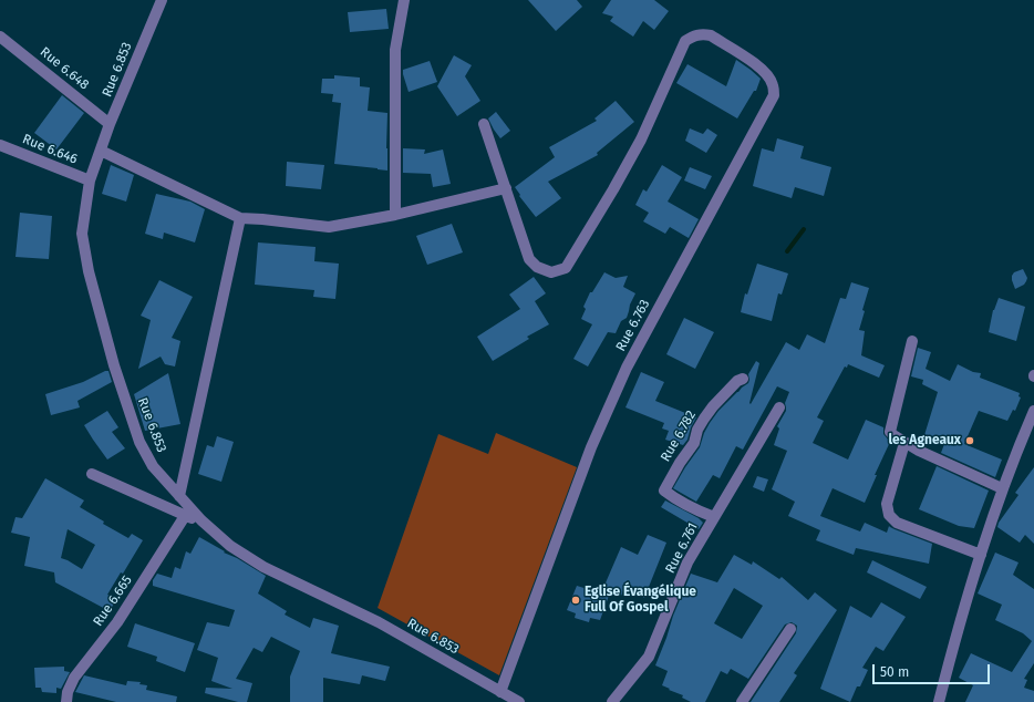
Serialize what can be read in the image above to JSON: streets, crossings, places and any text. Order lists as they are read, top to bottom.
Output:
{
  "streets": {
    "street": [
      "Rue 6.648",
      "Rue 6.853",
      "Rue 6.646",
      "Rue 6.763",
      "Rue 6.782",
      "Rue 6.761",
      "Rue 6.665"
    ]
  },
  "crossings": [
    ["Rue 6.648", "Rue 6.853"],
    ["Rue 6.853", "Rue 6.646"],
    ["Rue 6.853", "Rue 6.763"],
    ["Rue 6.782", "Rue 6.761"]
  ],
  "places": ["les Agneaux", "Eglise Évangélique Full Of Gospel"],
  "scale_bar": "50 m"
}
